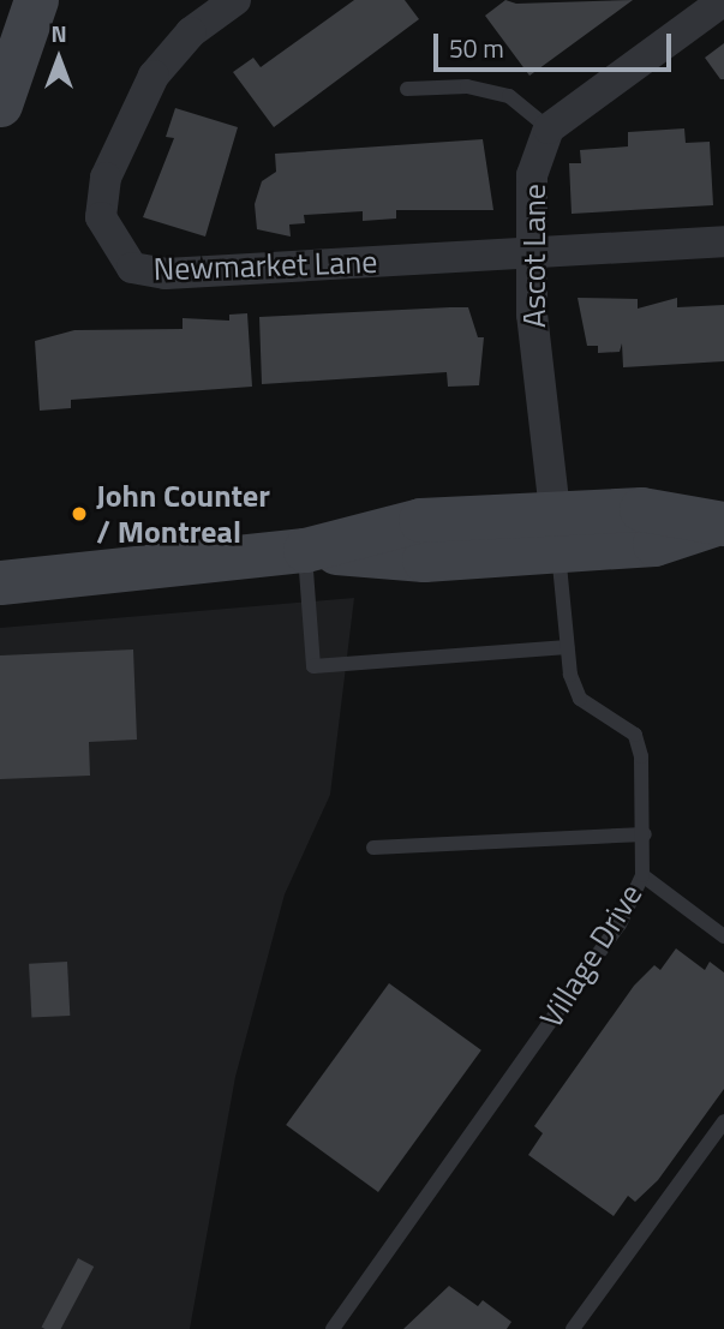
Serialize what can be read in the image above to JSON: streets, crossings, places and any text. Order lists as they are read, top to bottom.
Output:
{
  "streets": {
    "street": ["Ascot Lane", "Newmarket Lane"],
    "lane": ["Village Drive"]
  },
  "crossings": [
    ["Ascot Lane", "Newmarket Lane"],
    ["Ascot Lane", "Village Drive"]
  ],
  "places": ["John Counter / Montreal"],
  "scale_bar": "50 m",
  "north": "top"
}
